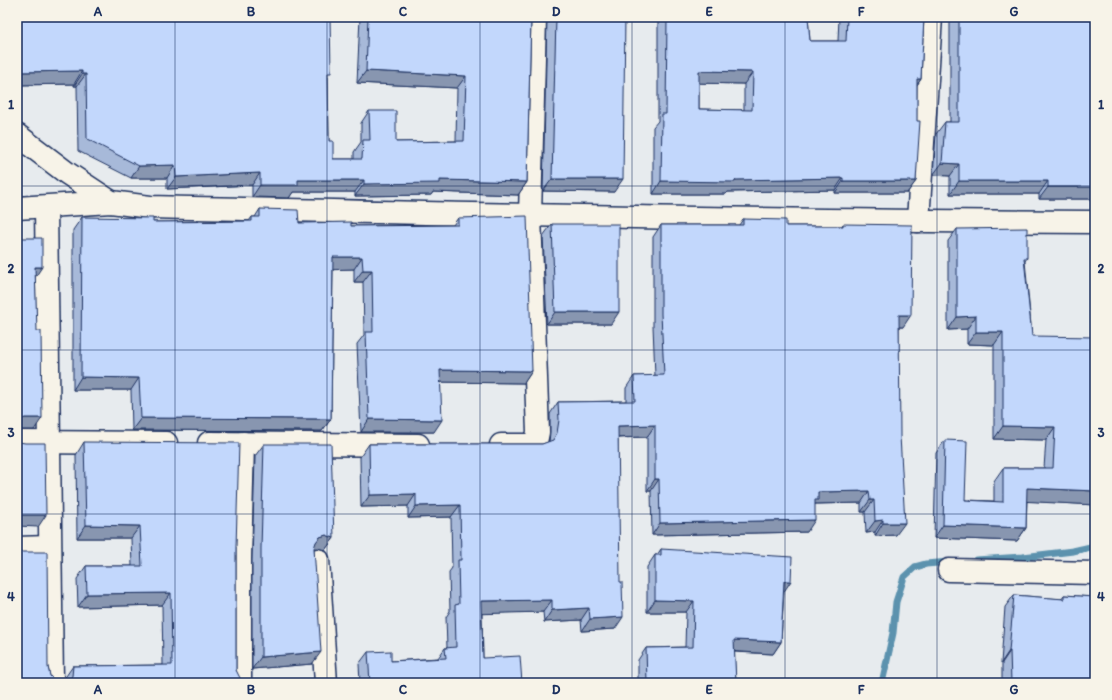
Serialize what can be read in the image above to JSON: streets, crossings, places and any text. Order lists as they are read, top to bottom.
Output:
{
  "grid": {
    "columns": [
      "A",
      "B",
      "C",
      "D",
      "E",
      "F",
      "G"
    ],
    "rows": [
      "1",
      "2",
      "3",
      "4"
    ]
  }
}
